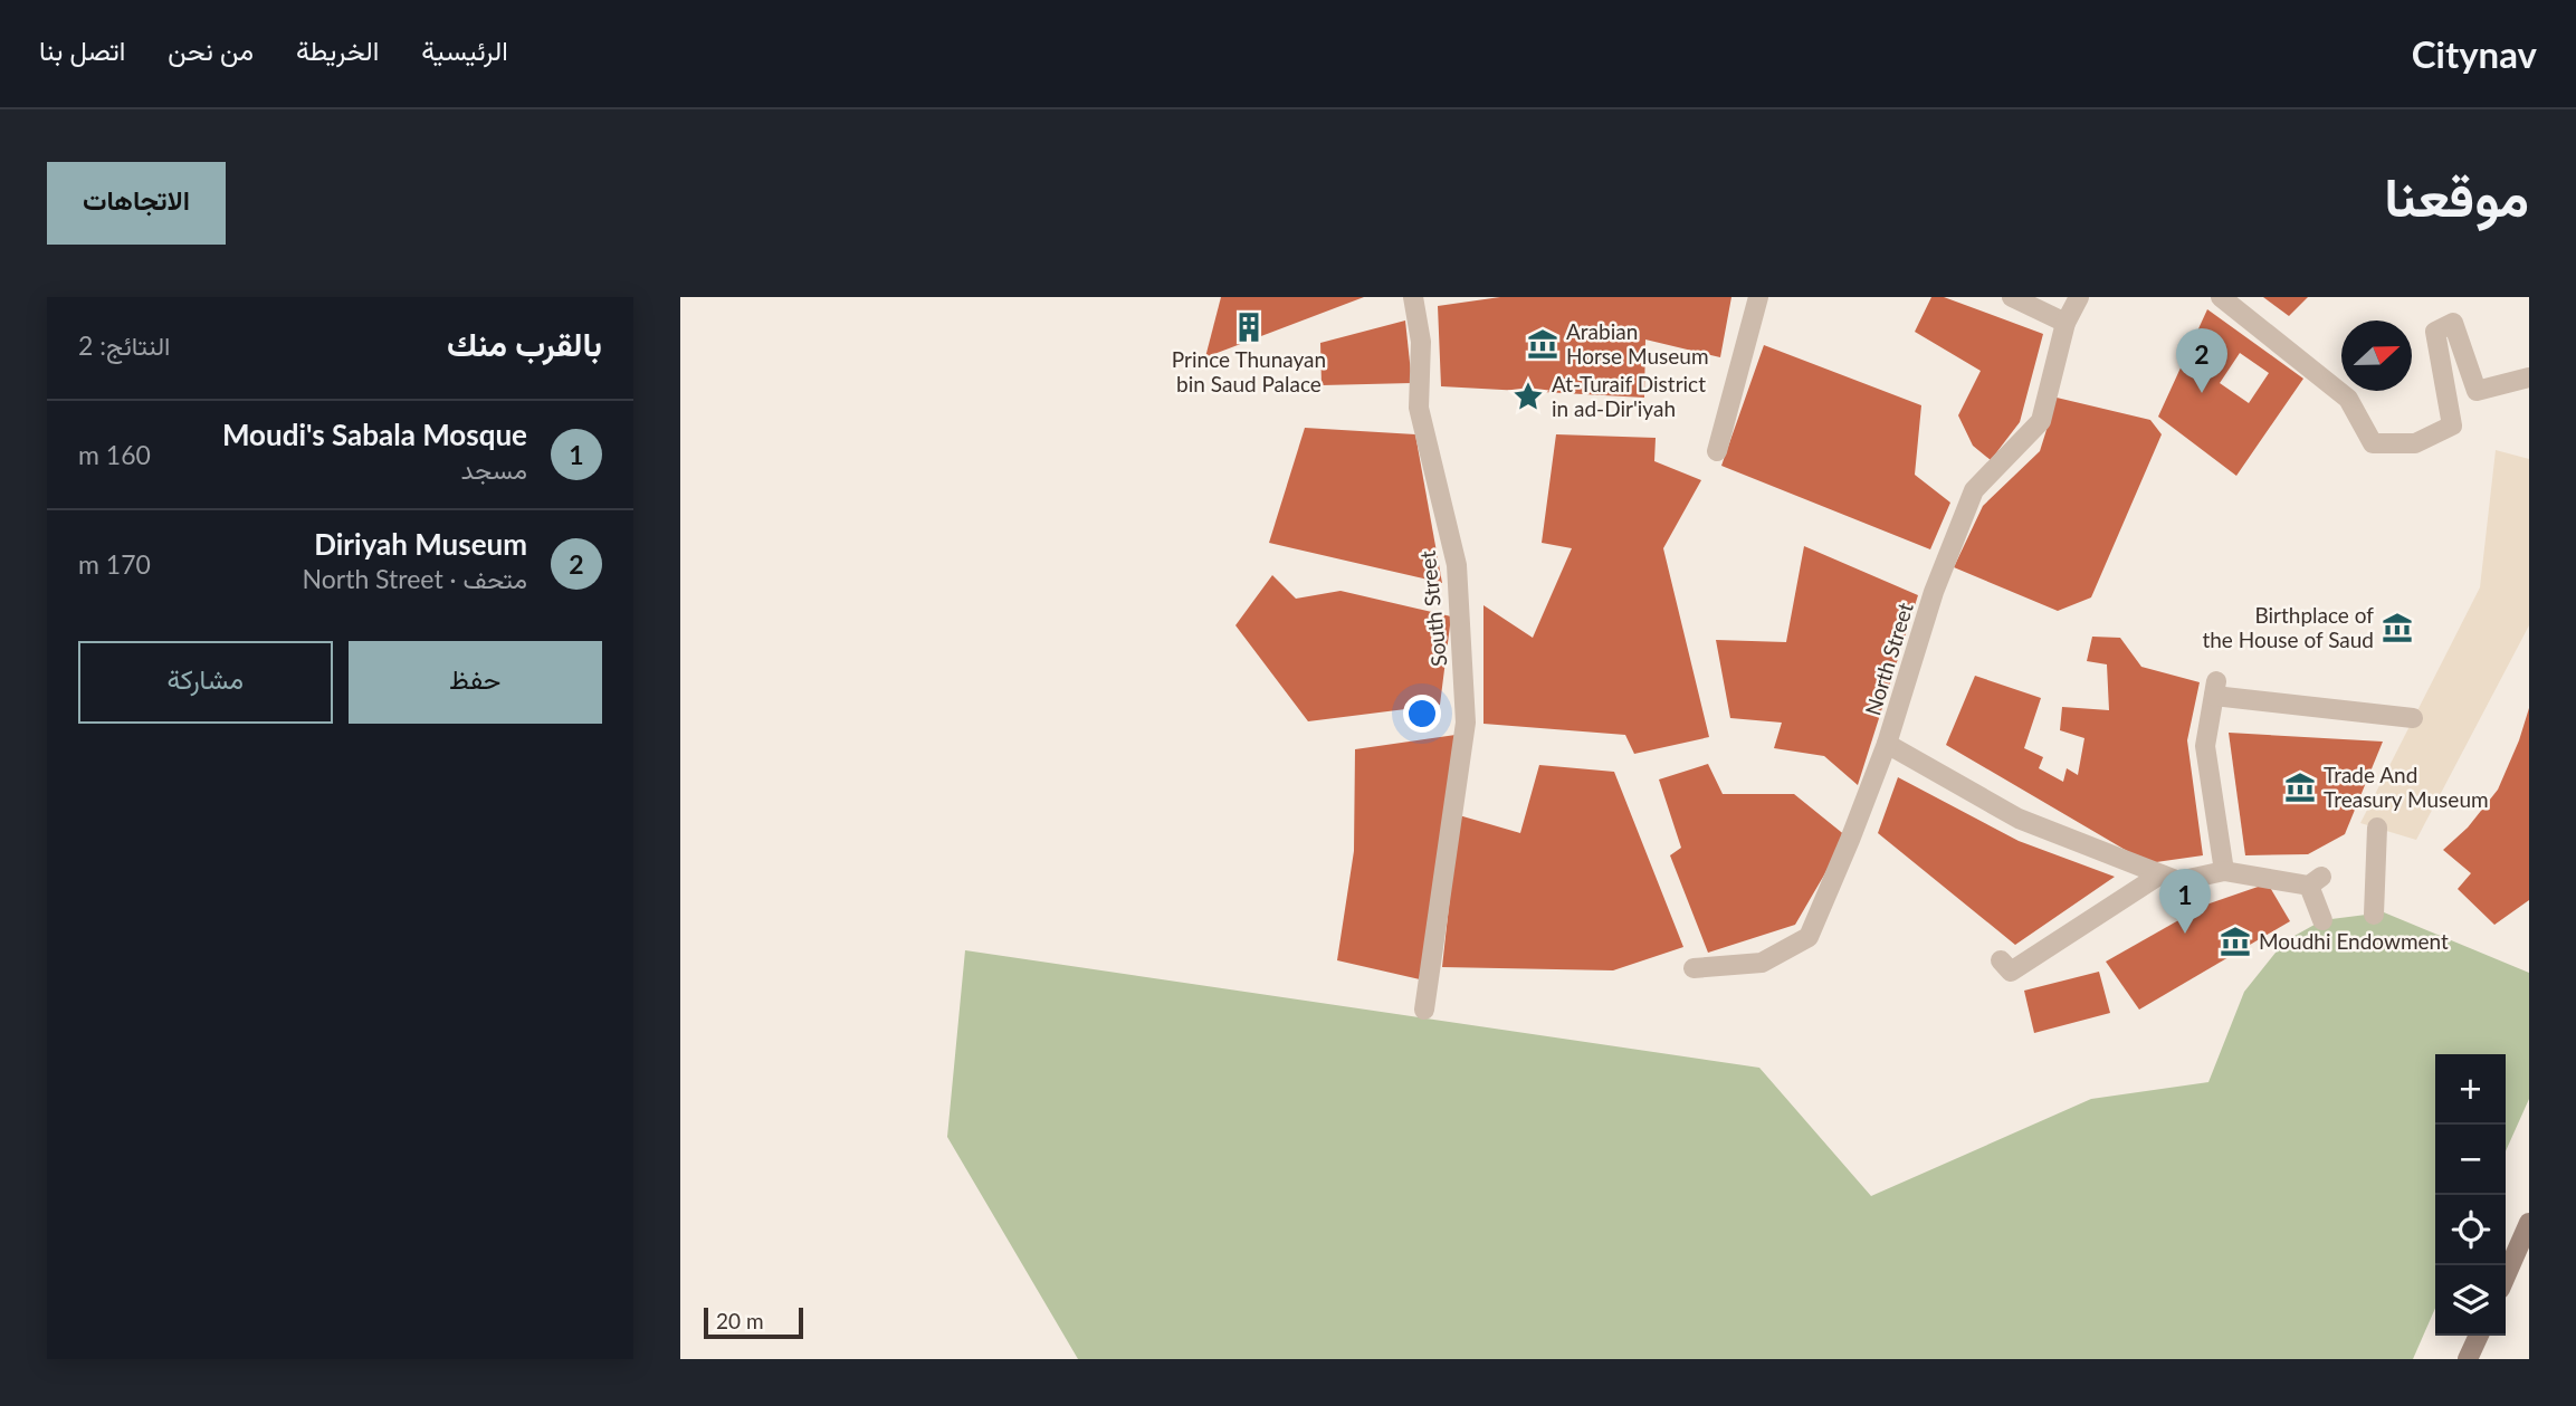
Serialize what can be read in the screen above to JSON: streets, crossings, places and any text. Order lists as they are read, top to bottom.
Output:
{
  "streets": {
    "street": ["South Street", "North Street"]
  },
  "places": {
    "building": ["Prince Thunayan bin Saud Palace"],
    "museum": [
      "Arabian Horse Museum",
      "Birthplace of the House of Saud",
      "Trade And Treasury Museum",
      "Moudhi Endowment"
    ],
    "place": ["At-Turaif District in ad-Dir'iyah"]
  },
  "scale_bar": "20 m",
  "north": "right",
  "page": {
    "header": "Citynav",
    "nav": [
      "الرئيسية",
      "الخريطة",
      "من نحن",
      "اتصل بنا"
    ],
    "title": "موقعنا",
    "buttons": [
      "الاتجاهات",
      ["حفظ", "مشاركة"]
    ],
    "heading": ["بالقرب منك", "النتائج: 2"],
    "pins": ["2", "1"],
    "list": [
      {
        "mark": "1",
        "name": "Moudi's Sabala Mosque",
        "note": "مسجد",
        "value": "160 m"
      },
      {
        "mark": "2",
        "name": "Diriyah Museum",
        "note": "متحف · North Street",
        "value": "170 m"
      }
    ],
    "map_buttons": ["+", "−"],
    "scale": "20 m"
  }
}
